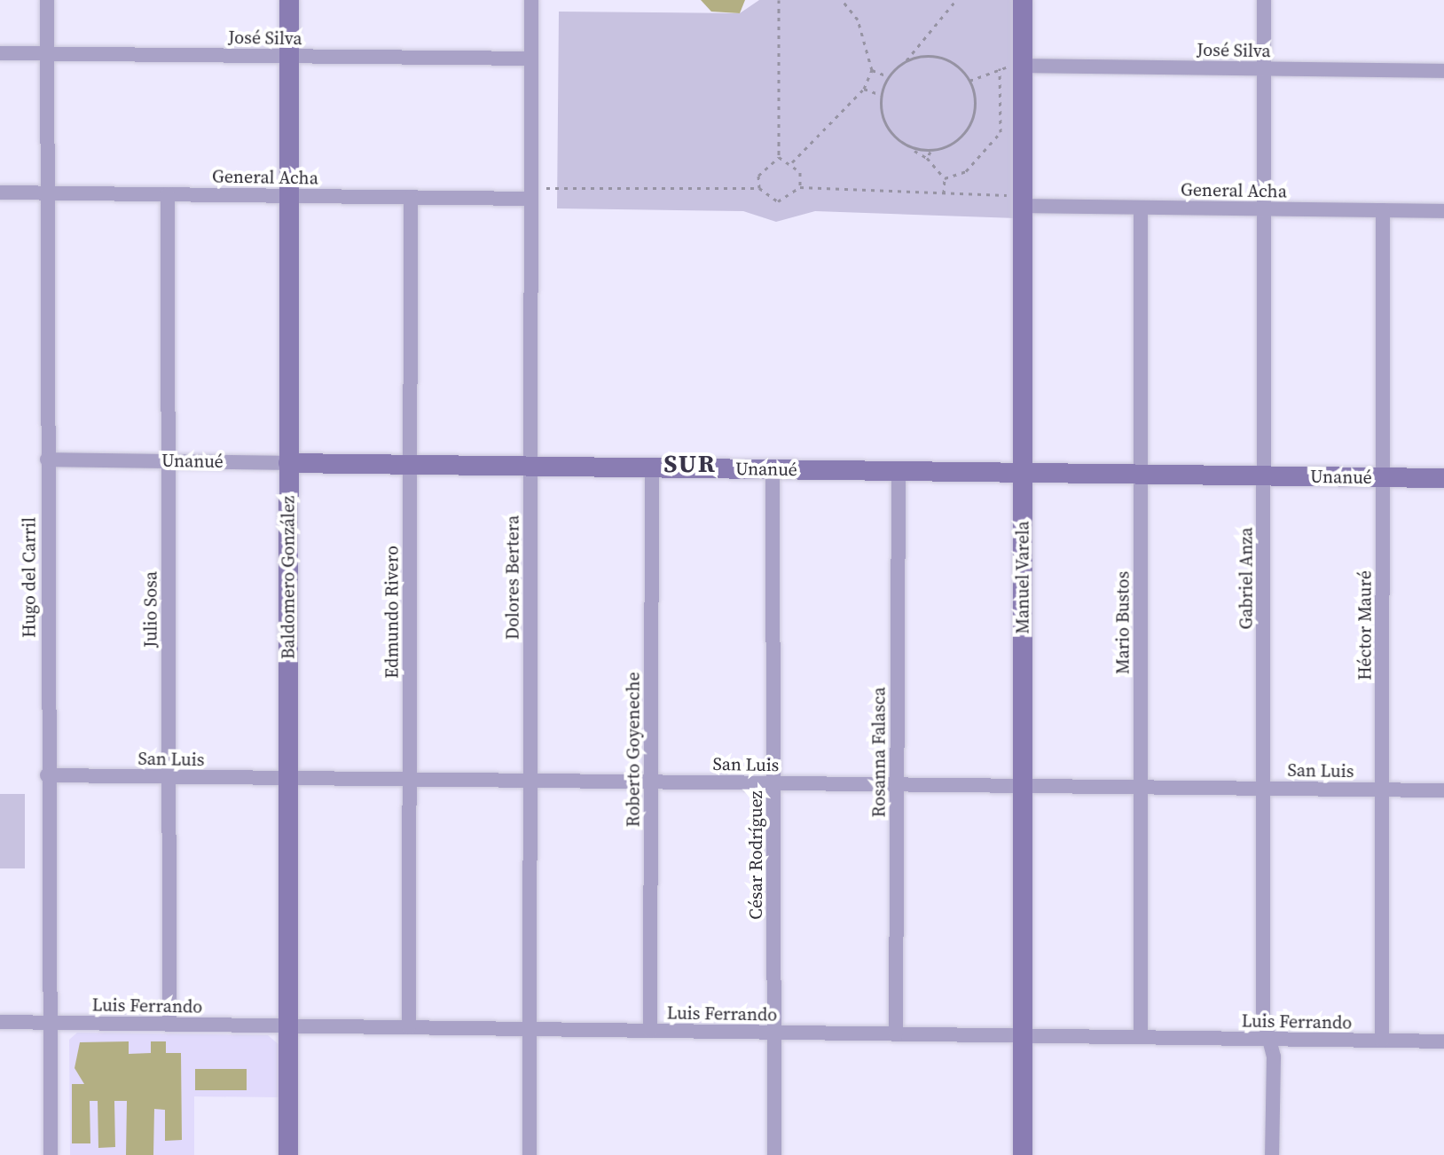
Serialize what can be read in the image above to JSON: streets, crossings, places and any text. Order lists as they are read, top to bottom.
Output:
{
  "streets": {
    "street": [
      "José Silva",
      "General Acha",
      "Unanué",
      "Hugo del Carril",
      "Baldomero González",
      "Dolores Bertera",
      "Manuel Varela",
      "Gabriel Anza",
      "Julio Sosa",
      "Edmundo Rivero",
      "Mario Bustos",
      "Héctor Mauré",
      "Roberto Goyeneche",
      "Rosanna Falasca",
      "San Luis",
      "César Rodríguez",
      "Luis Ferrando"
    ]
  },
  "crossings": [
    ["José Silva", "Hugo del Carril"],
    ["José Silva", "Baldomero González"],
    ["José Silva", "Dolores Bertera"],
    ["José Silva", "Manuel Varela"],
    ["José Silva", "Gabriel Anza"],
    ["General Acha", "Hugo del Carril"],
    ["General Acha", "Baldomero González"],
    ["General Acha", "Dolores Bertera"],
    ["General Acha", "Manuel Varela"],
    ["General Acha", "Gabriel Anza"],
    ["General Acha", "Julio Sosa"],
    ["General Acha", "Edmundo Rivero"],
    ["General Acha", "Mario Bustos"],
    ["General Acha", "Héctor Mauré"],
    ["Unanué", "Hugo del Carril"],
    ["Unanué", "Baldomero González"],
    ["Unanué", "Dolores Bertera"],
    ["Unanué", "Manuel Varela"],
    ["Unanué", "Gabriel Anza"],
    ["Unanué", "Julio Sosa"],
    ["Unanué", "Edmundo Rivero"],
    ["Unanué", "Mario Bustos"],
    ["Unanué", "Héctor Mauré"],
    ["Unanué", "Roberto Goyeneche"],
    ["Unanué", "Rosanna Falasca"],
    ["Unanué", "César Rodríguez"],
    ["Hugo del Carril", "San Luis"],
    ["Hugo del Carril", "Luis Ferrando"],
    ["Baldomero González", "San Luis"],
    ["Baldomero González", "Luis Ferrando"],
    ["Dolores Bertera", "San Luis"],
    ["Dolores Bertera", "Luis Ferrando"],
    ["Manuel Varela", "San Luis"],
    ["Manuel Varela", "Luis Ferrando"],
    ["Gabriel Anza", "San Luis"],
    ["Gabriel Anza", "Luis Ferrando"],
    ["Julio Sosa", "San Luis"],
    ["Julio Sosa", "Luis Ferrando"],
    ["Edmundo Rivero", "San Luis"],
    ["Edmundo Rivero", "Luis Ferrando"],
    ["Mario Bustos", "San Luis"],
    ["Mario Bustos", "Luis Ferrando"],
    ["Héctor Mauré", "San Luis"],
    ["Héctor Mauré", "Luis Ferrando"],
    ["Roberto Goyeneche", "San Luis"],
    ["Roberto Goyeneche", "Luis Ferrando"],
    ["Rosanna Falasca", "San Luis"],
    ["Rosanna Falasca", "Luis Ferrando"],
    ["San Luis", "César Rodríguez"],
    ["César Rodríguez", "Luis Ferrando"]
  ],
  "districts": ["SUR"]
}
